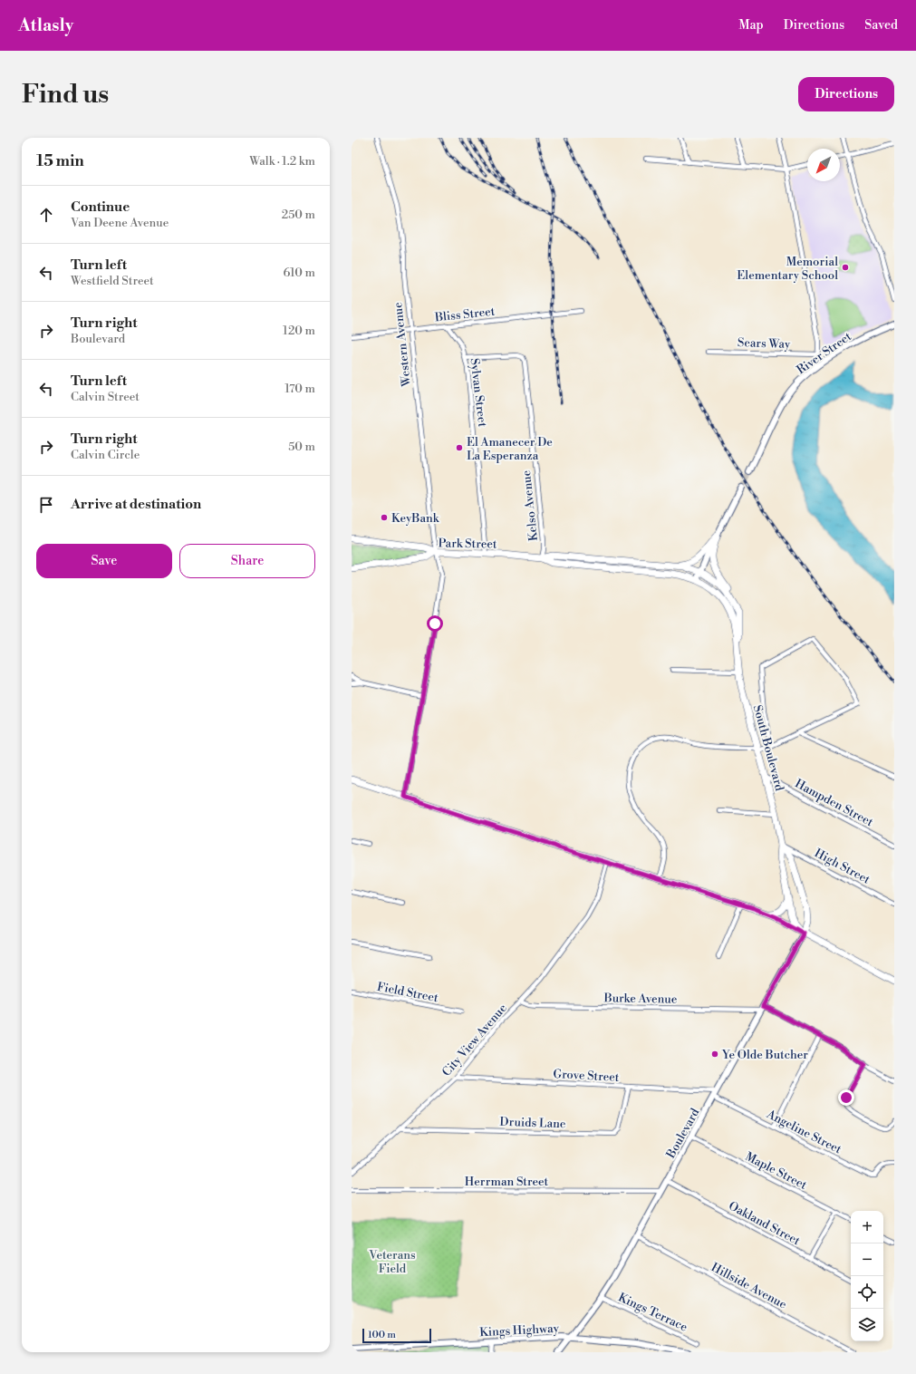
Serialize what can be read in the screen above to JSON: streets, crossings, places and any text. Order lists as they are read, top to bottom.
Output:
{
  "streets": {
    "main road": [
      "River Street",
      "Park Street",
      "South Boulevard",
      "Boulevard",
      "Kings Highway"
    ],
    "street": [
      "Bliss Street",
      "Sears Way",
      "Western Avenue",
      "Sylvan Street",
      "Kelso Avenue",
      "Hampden Street",
      "High Street",
      "Field Street",
      "Burke Avenue",
      "City View Avenue",
      "Grove Street",
      "Druids Lane",
      "Angeline Street",
      "Maple Street",
      "Herrman Street",
      "Oakland Street",
      "Hillside Avenue",
      "Kings Terrace"
    ]
  },
  "crossings": [
    ["Bliss Street", "Western Avenue"],
    ["Bliss Street", "Sylvan Street"],
    ["Western Avenue", "Park Street"],
    ["Sylvan Street", "Kelso Avenue"],
    ["Sylvan Street", "Park Street"],
    ["Kelso Avenue", "Park Street"],
    ["Park Street", "South Boulevard"],
    ["South Boulevard", "Hampden Street"],
    ["South Boulevard", "High Street"],
    ["South Boulevard", "Boulevard"],
    ["Burke Avenue", "City View Avenue"],
    ["Burke Avenue", "Boulevard"],
    ["City View Avenue", "Grove Street"],
    ["City View Avenue", "Druids Lane"],
    ["Grove Street", "Druids Lane"],
    ["Grove Street", "Angeline Street"],
    ["Grove Street", "Boulevard"],
    ["Angeline Street", "Boulevard"],
    ["Boulevard", "Maple Street"],
    ["Boulevard", "Herrman Street"],
    ["Boulevard", "Oakland Street"],
    ["Boulevard", "Hillside Avenue"],
    ["Boulevard", "Kings Terrace"],
    ["Boulevard", "Kings Highway"]
  ],
  "parks": ["Veterans Field"],
  "places": [
    "Memorial Elementary School",
    "El Amanecer De La Esperanza",
    "KeyBank",
    "Ye Olde Butcher"
  ],
  "scale_bar": "100 m",
  "north": "bottom left",
  "page": {
    "header": "Atlasly",
    "nav": ["Map", "Directions", "Saved"],
    "buttons": [
      "Directions",
      ["Save", "Share"]
    ],
    "title": "Find us",
    "heading": ["15 min", "Walk · 1.2 km"],
    "list": [
      ["Continue", "Van Deene Avenue", "250 m"],
      ["Turn left", "Westfield Street", "610 m"],
      ["Turn right", "Boulevard", "120 m"],
      ["Turn left", "Calvin Street", "170 m"],
      ["Turn right", "Calvin Circle", "50 m"],
      "Arrive at destination"
    ],
    "map_buttons": ["+", "−"],
    "scale": "100 m"
  }
}
